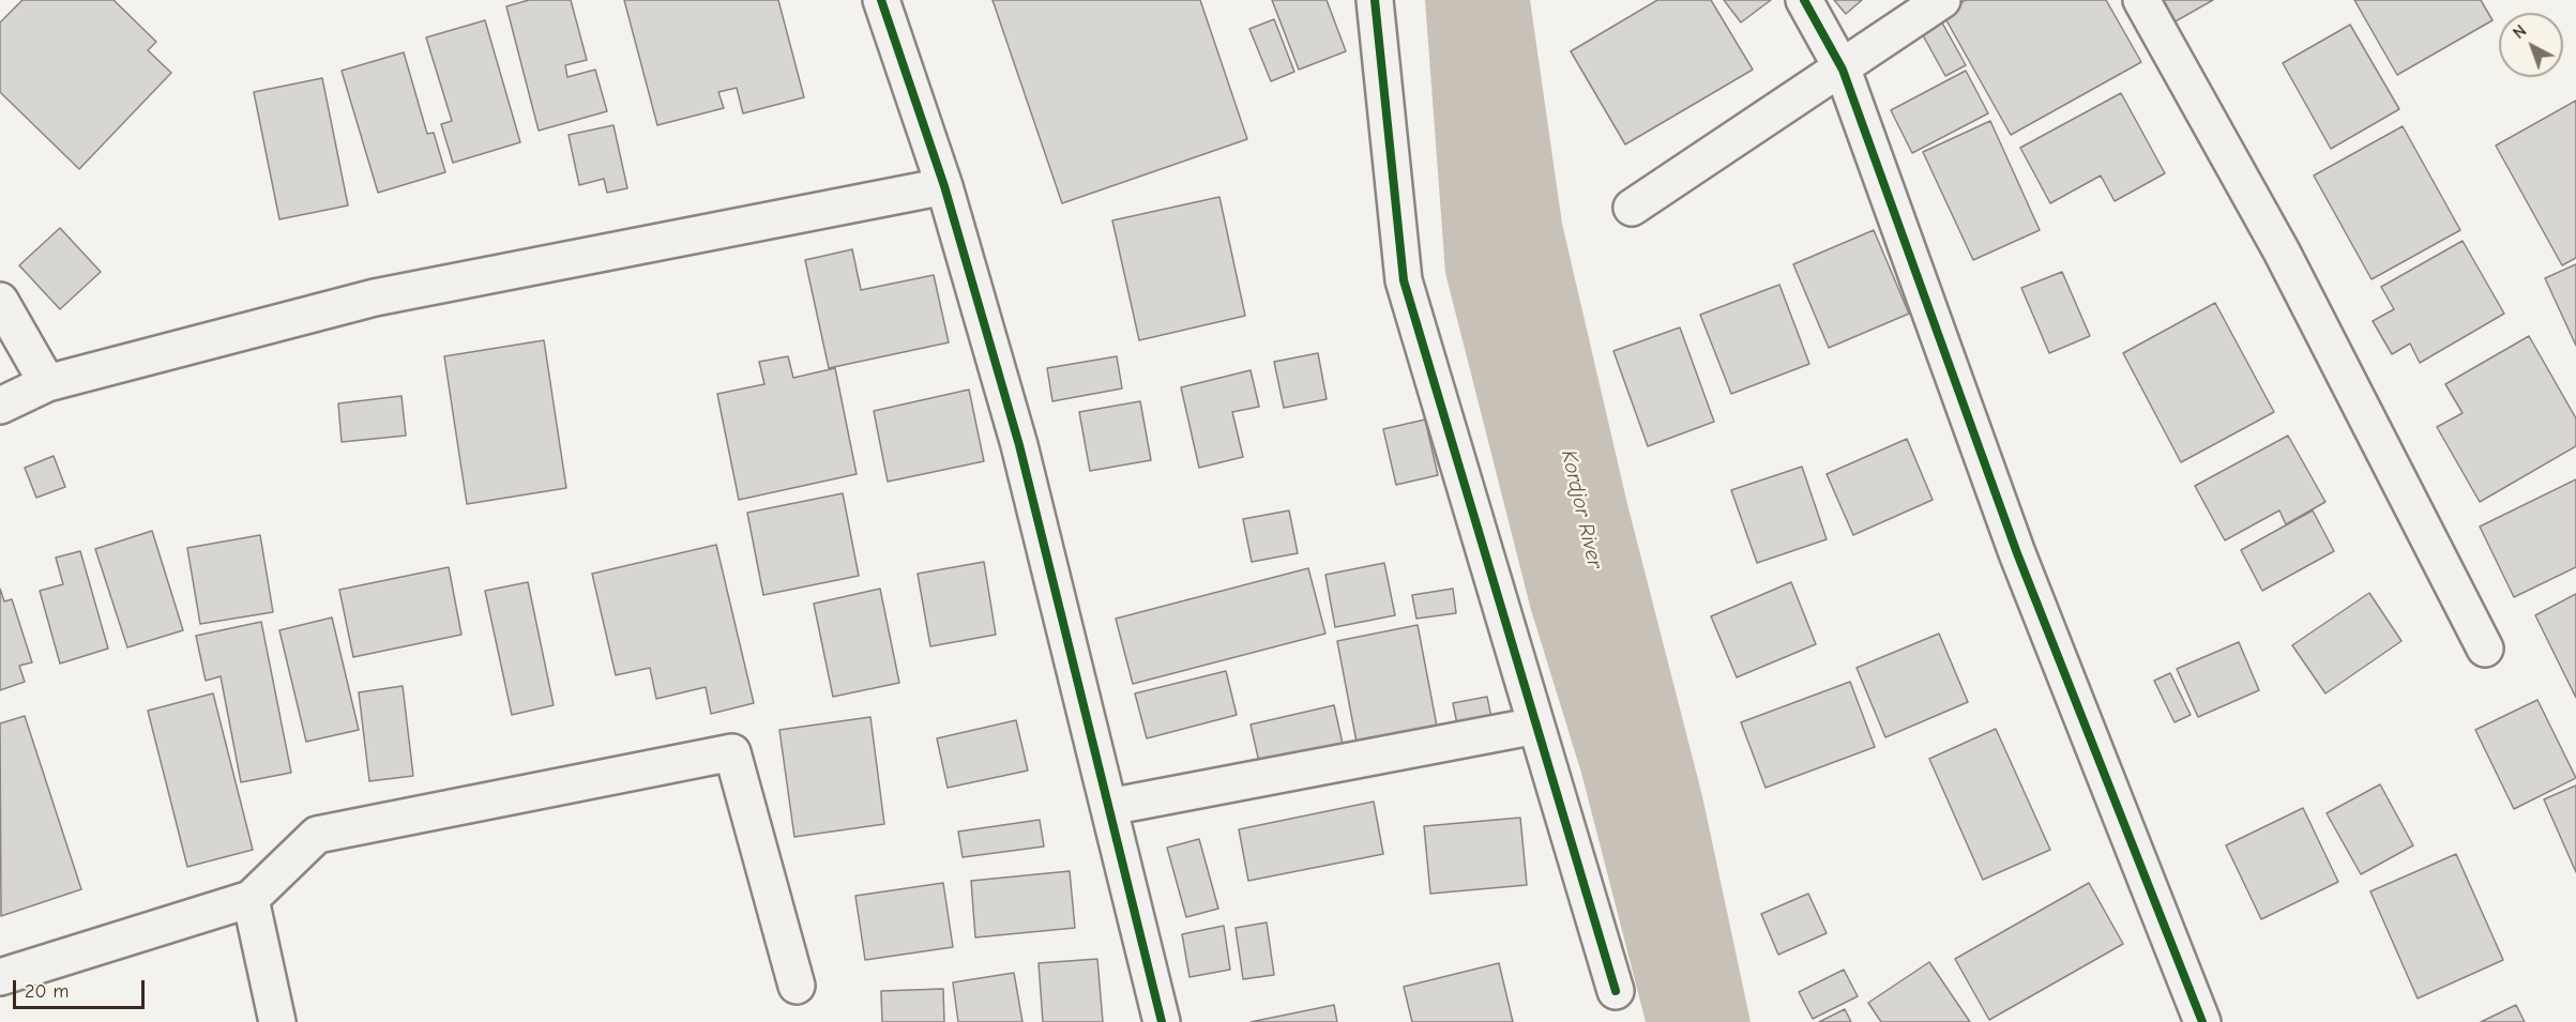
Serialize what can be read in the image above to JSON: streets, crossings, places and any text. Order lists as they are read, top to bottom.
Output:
{
  "water": ["Kordjor River"],
  "scale_bar": "20 m",
  "north": "top left"
}
